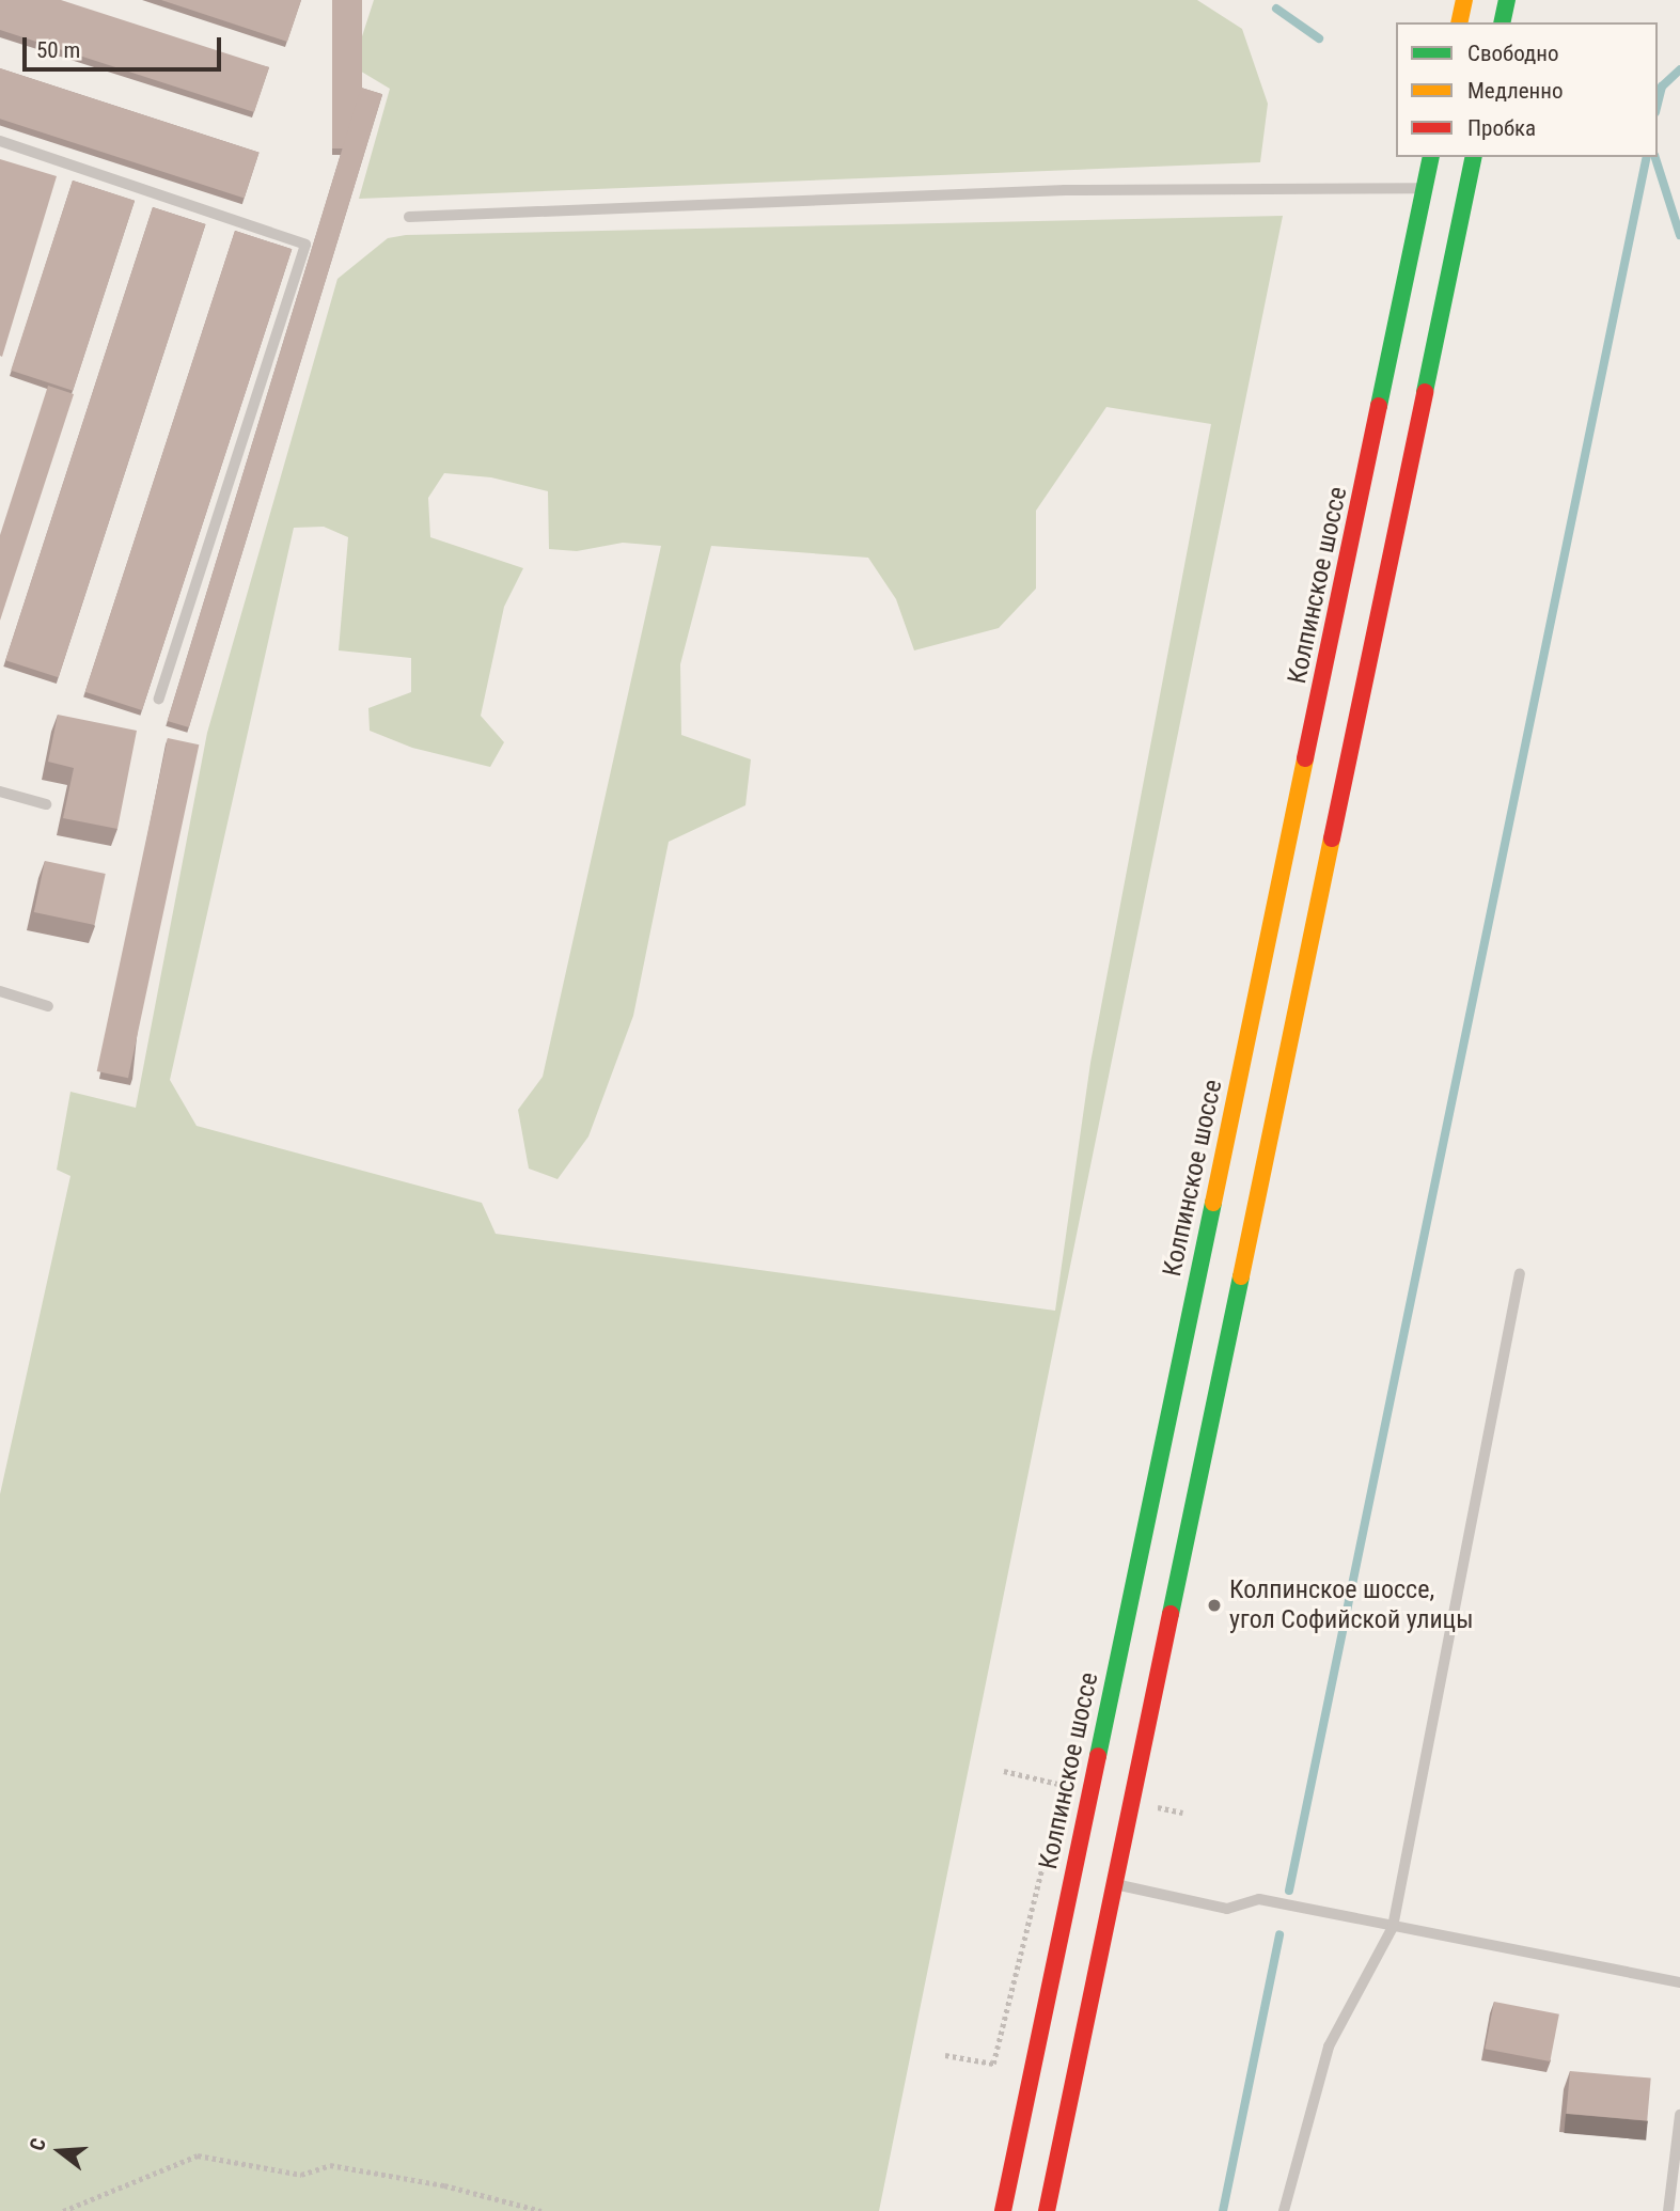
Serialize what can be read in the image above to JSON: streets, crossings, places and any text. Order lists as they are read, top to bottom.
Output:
{
  "streets": {
    "main road": ["Колпинское шоссе"]
  },
  "places": ["Колпинское шоссе, угол Софийской улицы"],
  "legend": ["Свободно", "Медленно", "Пробка"],
  "scale_bar": "50 m",
  "north": "left"
}
